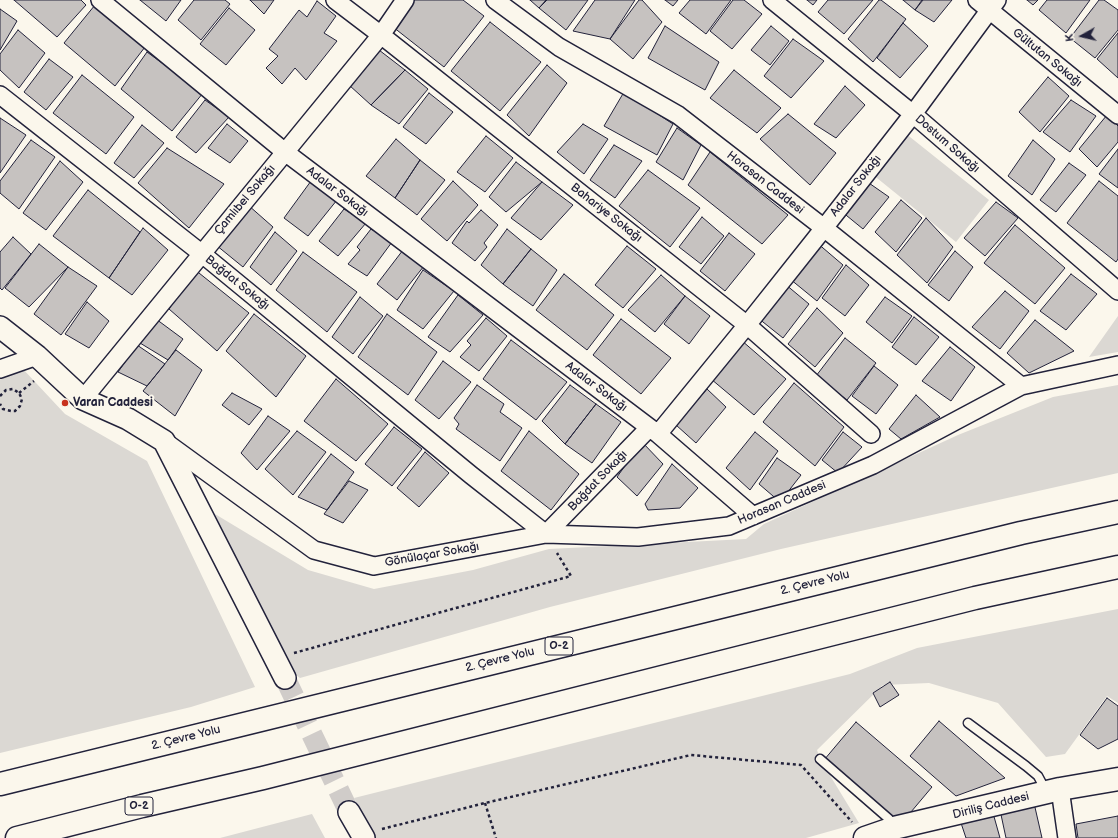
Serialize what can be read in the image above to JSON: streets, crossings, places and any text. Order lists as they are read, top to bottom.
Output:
{
  "streets": {
    "main road": ["2. Çevre Yolu", "O-2", "Diriliş Caddesi"],
    "street": [
      "Gültutan Sokağı",
      "Dostum Sokağı",
      "Horasan Caddesi",
      "Adalar Sokağı",
      "Çamlıbel Sokağı",
      "Bahariye Sokağı",
      "Bağdat Sokağı",
      "Gönülaçar Sokağı"
    ]
  },
  "crossings": [
    ["Gültutan Sokağı", "Adalar Sokağı"],
    ["Dostum Sokağı", "Adalar Sokağı"],
    ["Horasan Caddesi", "Adalar Sokağı"],
    ["Horasan Caddesi", "Bağdat Sokağı"],
    ["Horasan Caddesi", "Gönülaçar Sokağı"],
    ["Adalar Sokağı", "Çamlıbel Sokağı"],
    ["Adalar Sokağı", "Bahariye Sokağı"],
    ["Adalar Sokağı", "Bağdat Sokağı"],
    ["Çamlıbel Sokağı", "Bahariye Sokağı"],
    ["Çamlıbel Sokağı", "Bağdat Sokağı"],
    ["Bağdat Sokağı", "Gönülaçar Sokağı"]
  ],
  "places": ["Varan Caddesi"],
  "north": "left"
}
